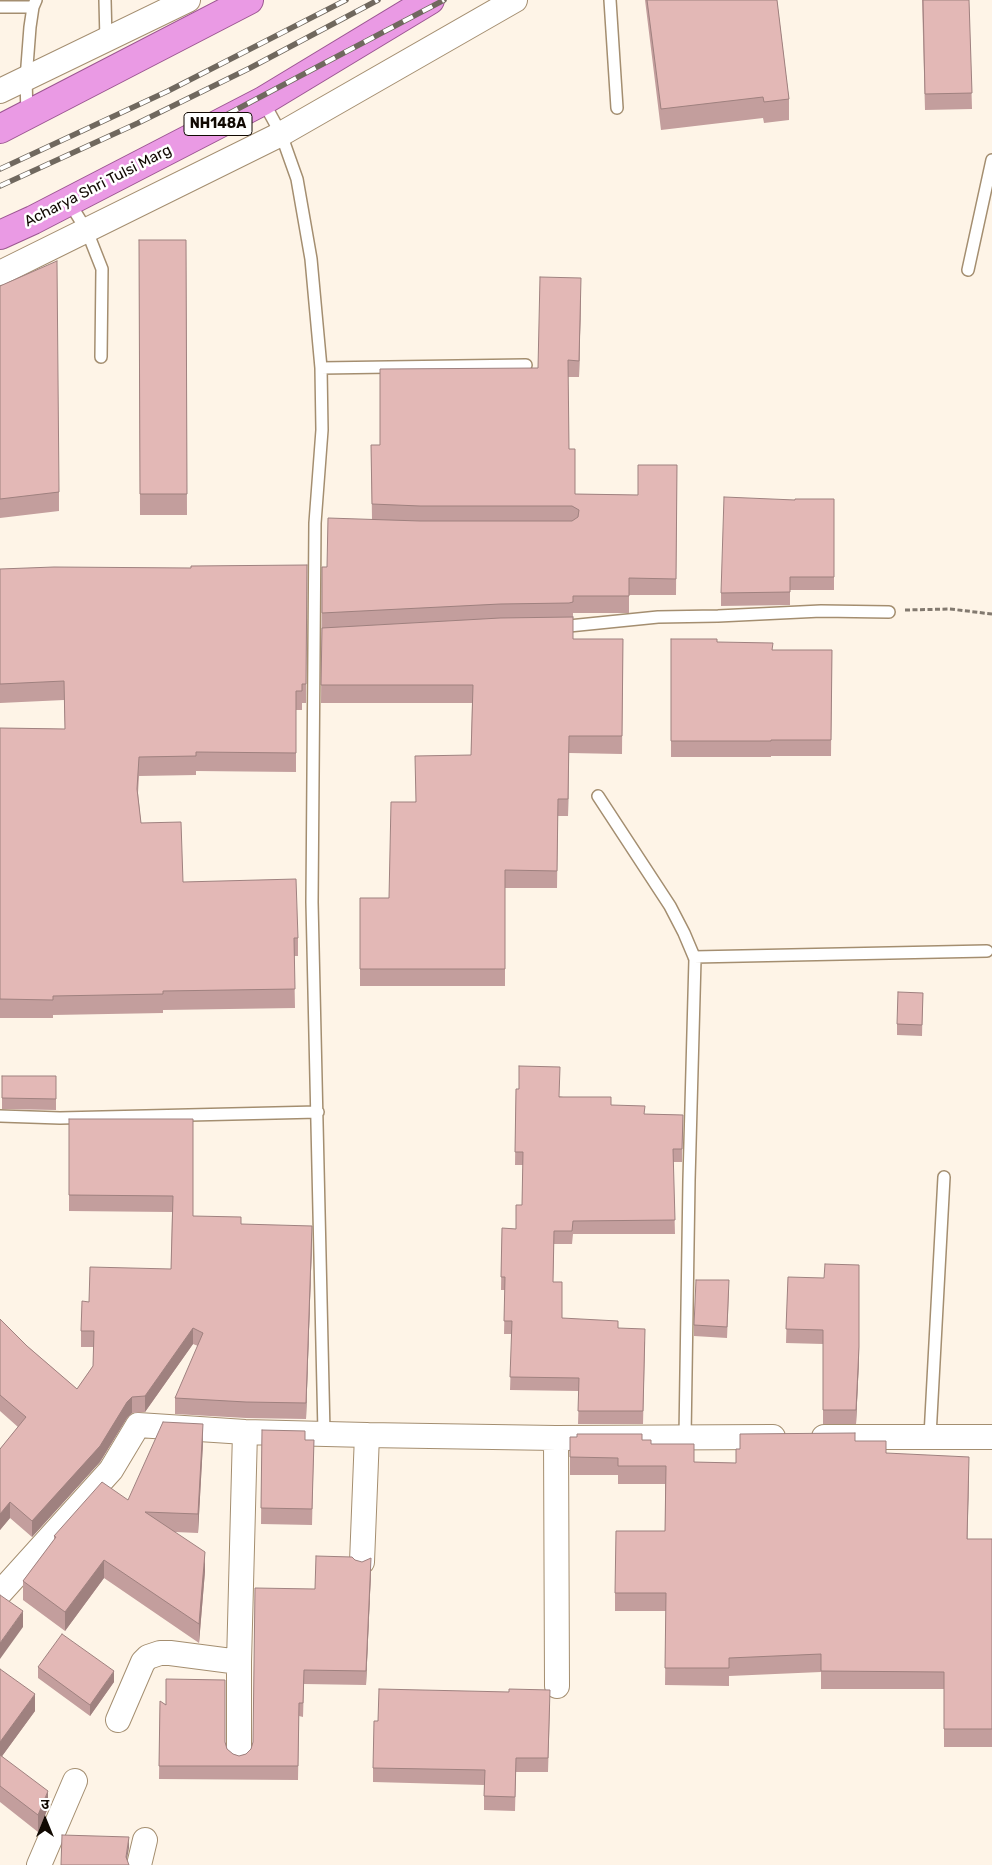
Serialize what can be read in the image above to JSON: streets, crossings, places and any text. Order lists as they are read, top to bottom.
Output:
{
  "streets": {
    "highway": ["NH148A", "Acharya Shri Tulsi Marg"]
  },
  "north": "top"
}
